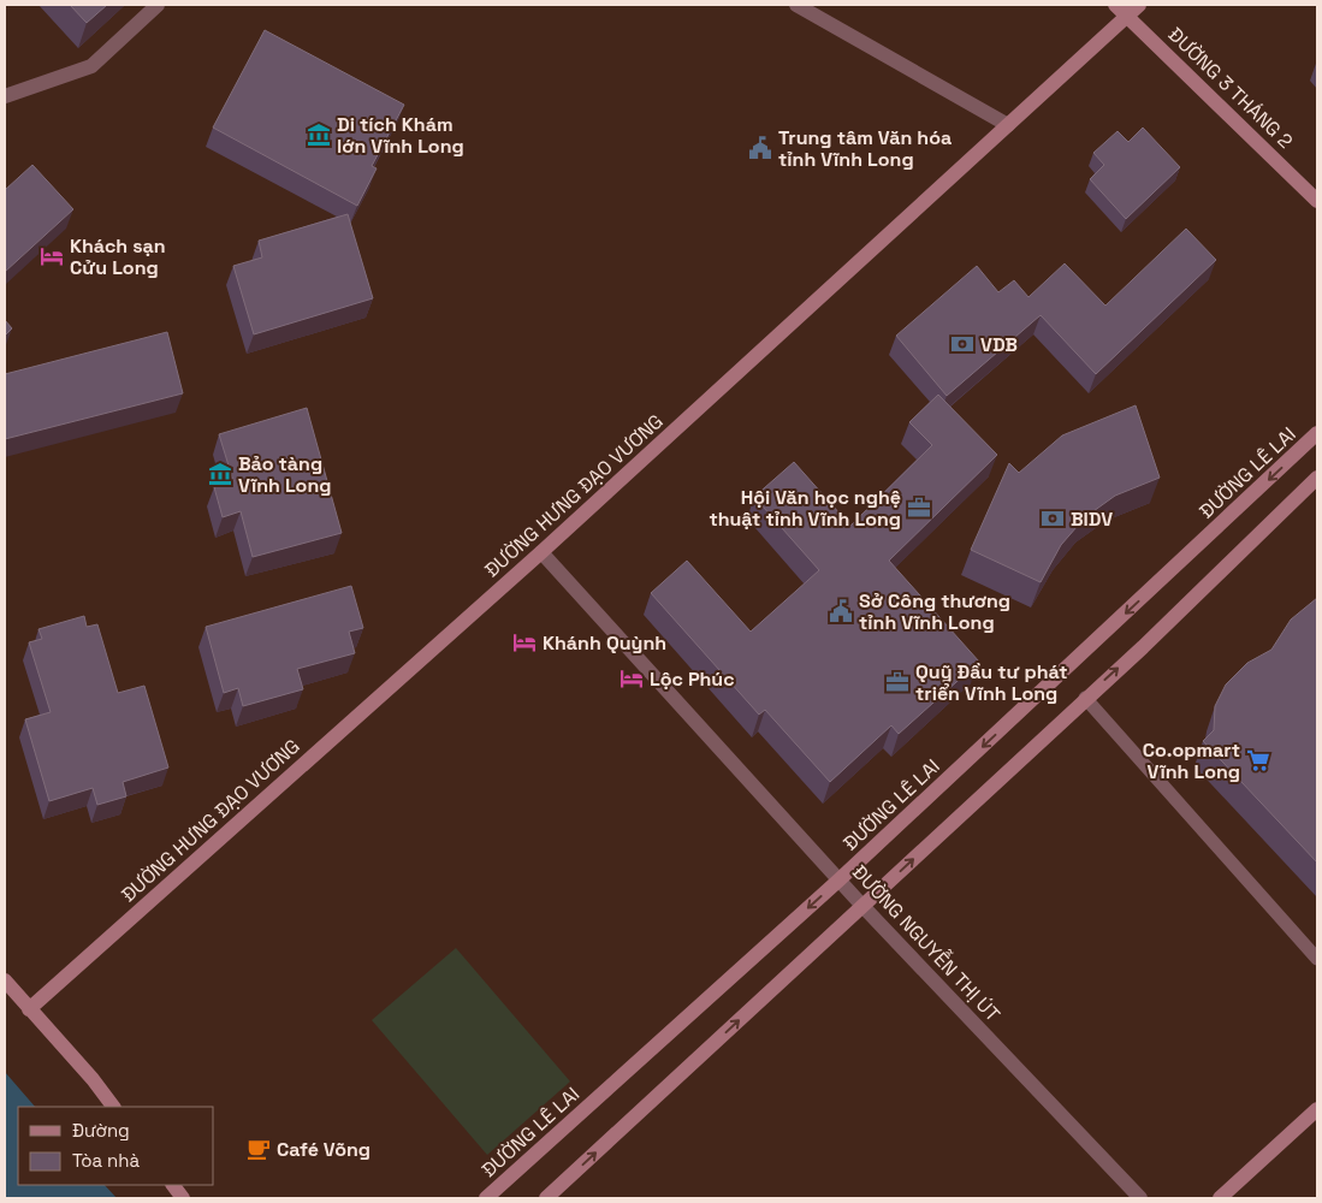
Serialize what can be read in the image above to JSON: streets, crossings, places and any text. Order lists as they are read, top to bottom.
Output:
{
  "streets": {
    "street": [
      "ĐƯỜNG 3 THÁNG 2",
      "ĐƯỜNG LÊ LAI",
      "ĐƯỜNG HƯNG ĐẠO VƯƠNG",
      "ĐƯỜNG NGUYỄN THỊ ÚT"
    ]
  },
  "crossings": [
    ["ĐƯỜNG 3 THÁNG 2", "ĐƯỜNG HƯNG ĐẠO VƯƠNG"],
    ["ĐƯỜNG LÊ LAI", "ĐƯỜNG NGUYỄN THỊ ÚT"],
    ["ĐƯỜNG HƯNG ĐẠO VƯƠNG", "ĐƯỜNG NGUYỄN THỊ ÚT"]
  ],
  "places": {
    "museum": ["Di tích Khám lớn Vĩnh Long", "Bảo tàng Vĩnh Long"],
    "public building": ["Trung tâm Văn hóa tỉnh Vĩnh Long", "Sở Công thương tỉnh Vĩnh Long"],
    "hotel": ["Khách sạn Cửu Long", "Khánh Quỳnh", "Lộc Phúc"],
    "bank": ["VDB", "BIDV"],
    "office": ["Hội Văn học nghệ thuật tỉnh Vĩnh Long", "Quỹ Đầu tư phát triển Vĩnh Long"],
    "supermarket": ["Co.opmart Vĩnh Long"],
    "cafe": ["Café Võng"]
  },
  "legend": ["Đường", "Tòa nhà"]
}
